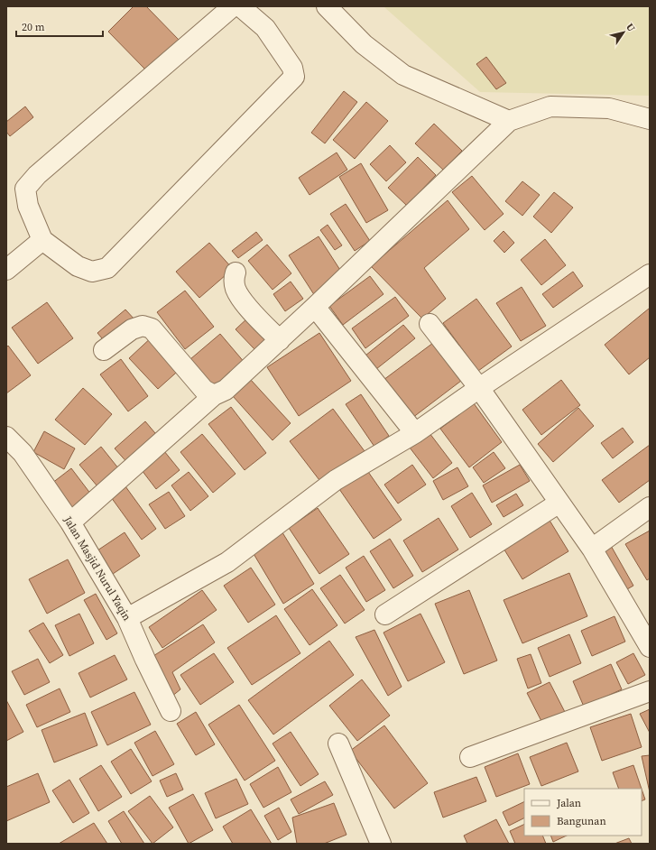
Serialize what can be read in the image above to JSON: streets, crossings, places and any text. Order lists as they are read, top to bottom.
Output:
{
  "streets": {
    "street": ["Jalan Masjid Nurul Yaqin"]
  },
  "legend": ["Jalan", "Bangunan"],
  "scale_bar": "20 m",
  "north": "top right"
}
